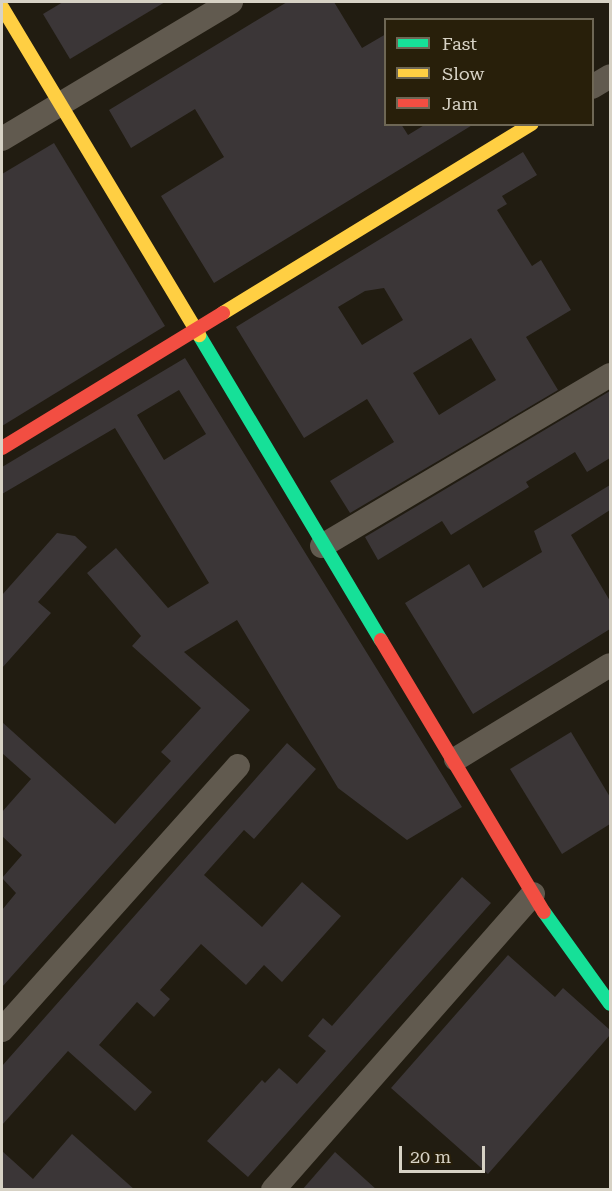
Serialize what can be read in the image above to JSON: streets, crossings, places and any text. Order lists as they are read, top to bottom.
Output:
{
  "legend": ["Fast", "Slow", "Jam"],
  "scale_bar": "20 m"
}
